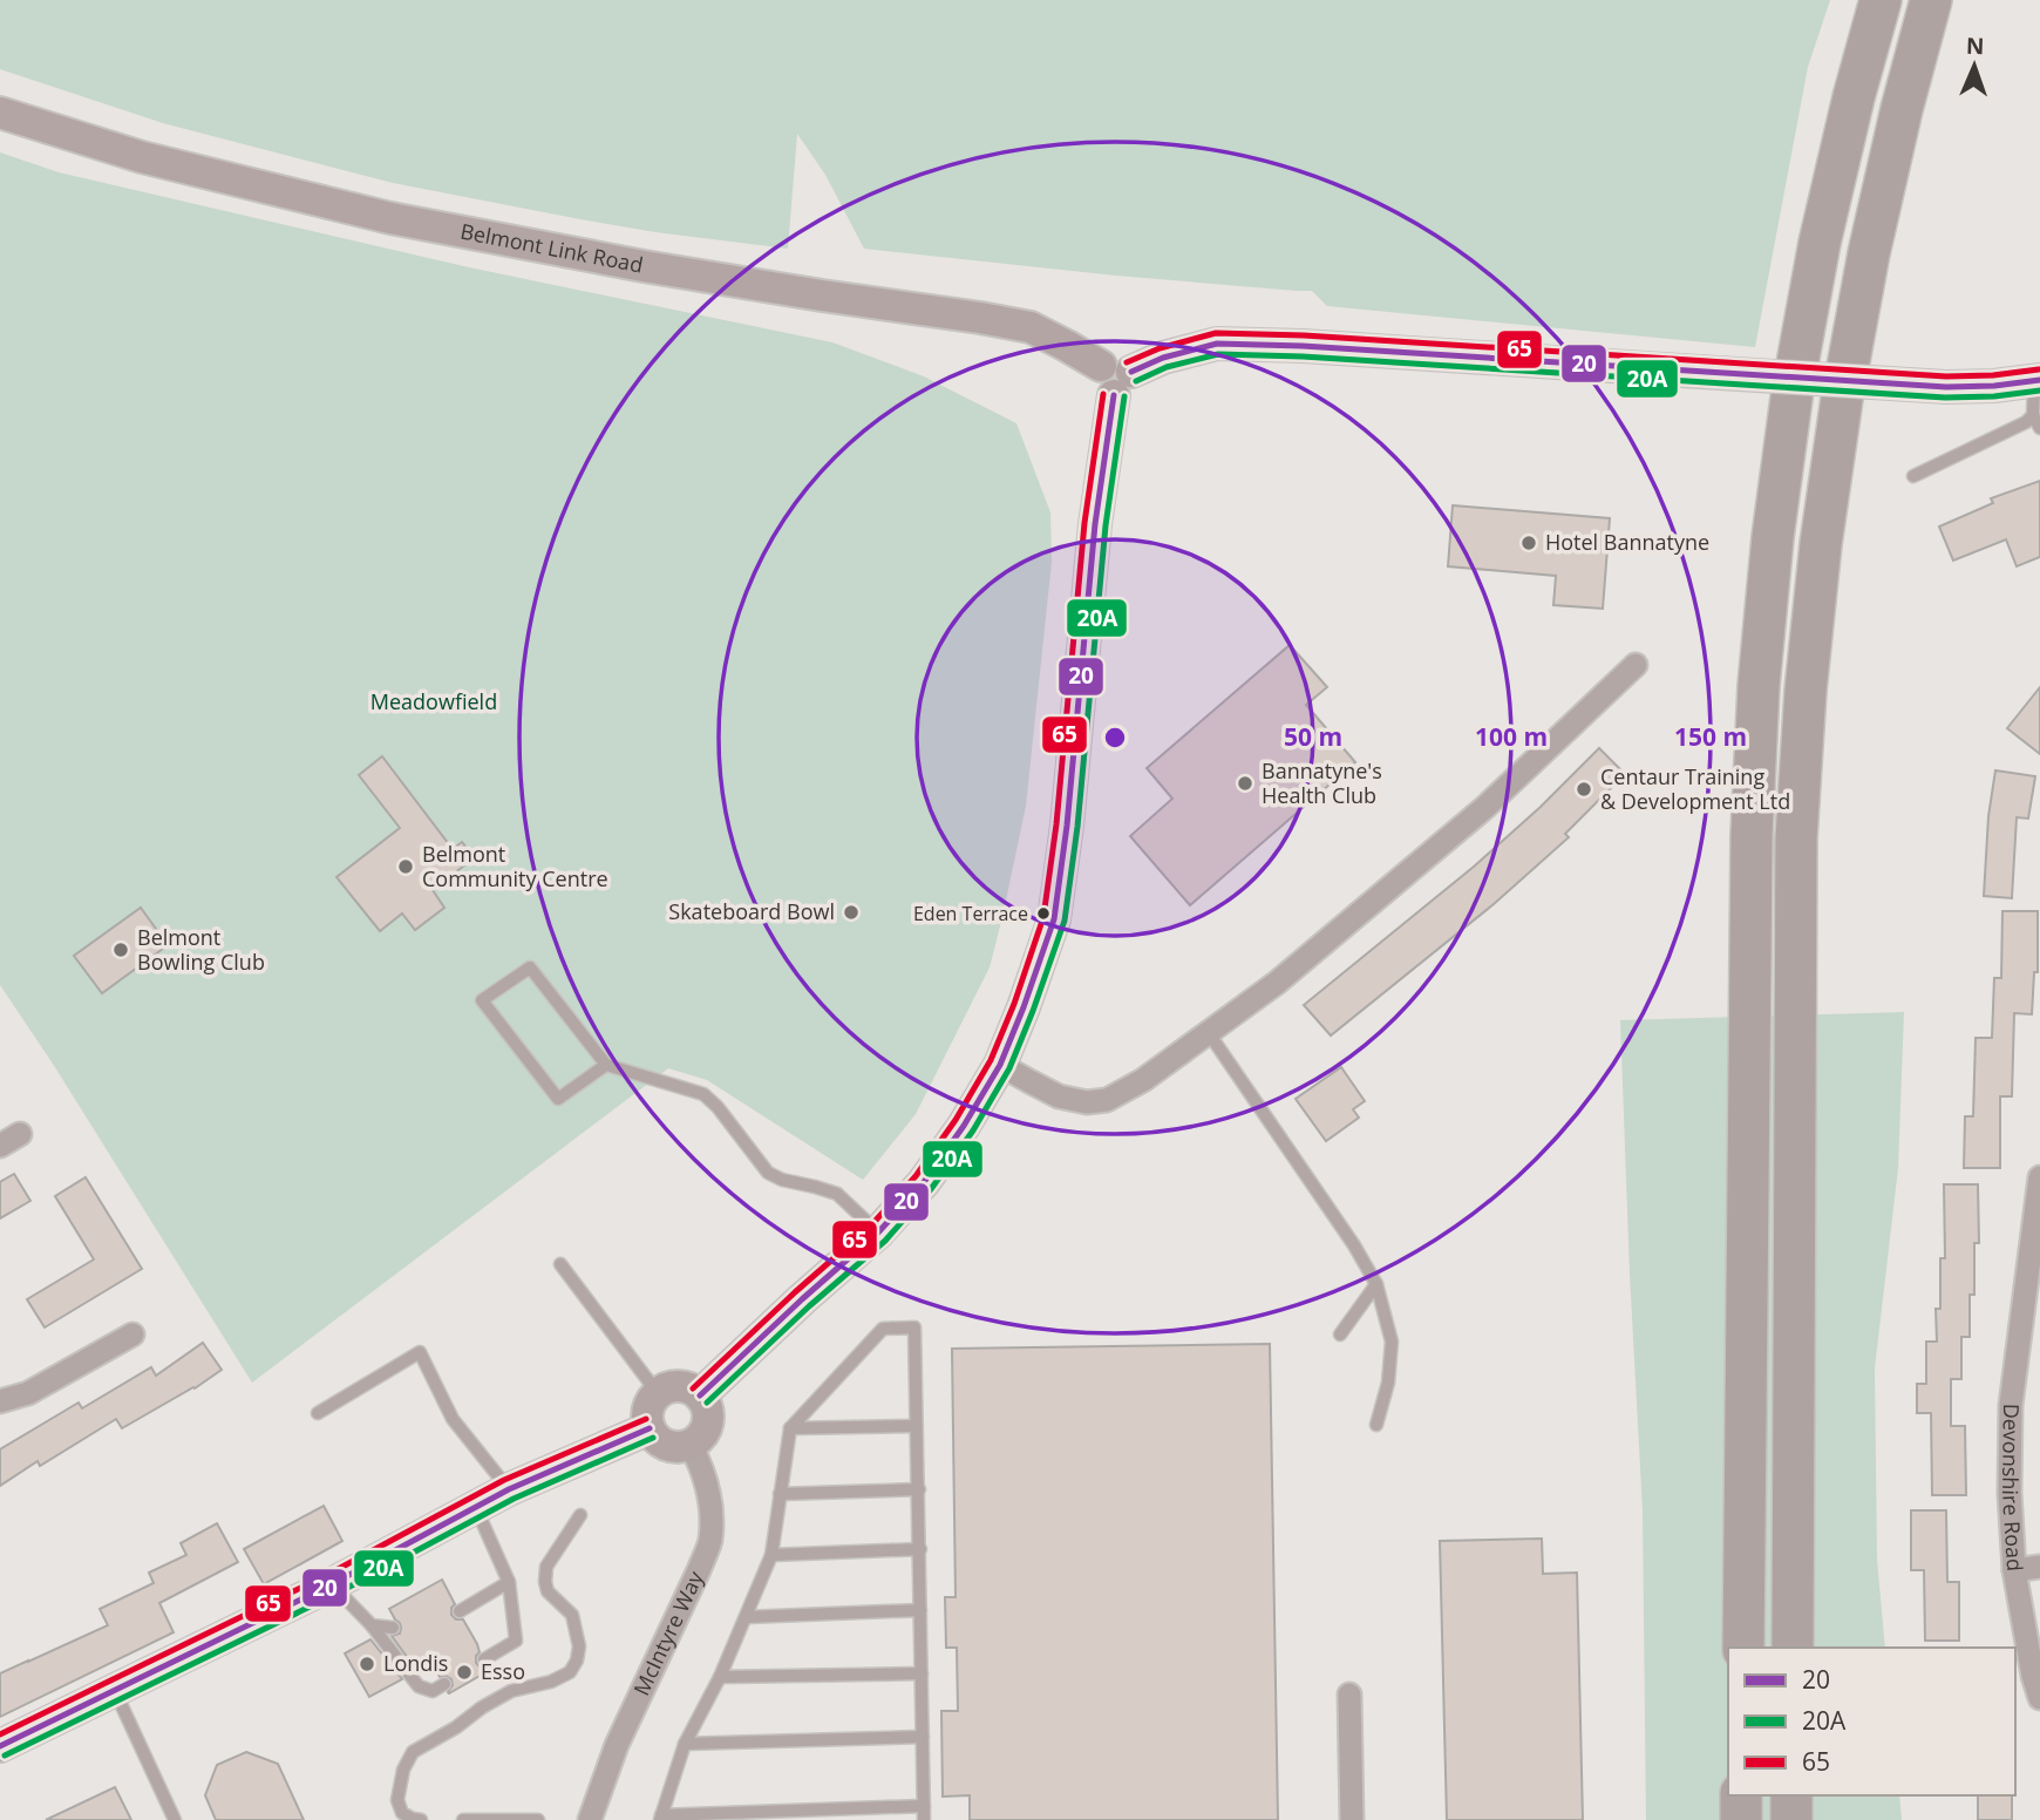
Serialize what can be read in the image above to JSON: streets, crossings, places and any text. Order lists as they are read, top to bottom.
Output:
{
  "streets": {
    "street": ["Belmont Link Road", "Devonshire Road", "McIntyre Way"]
  },
  "parks": ["Meadowfield"],
  "places": [
    "Hotel Bannatyne",
    "Bannatyne's Health Club",
    "Centaur Training & Development Ltd",
    "Belmont Community Centre",
    "Skateboard Bowl",
    "Eden Terrace",
    "Belmont Bowling Club",
    "Londis",
    "Esso"
  ],
  "lines": ["transit line 65", "transit line 20", "transit line 20A"],
  "legend": ["20", "20A", "65"],
  "north": "top",
  "rings": ["50 m", "100 m", "150 m"]
}
